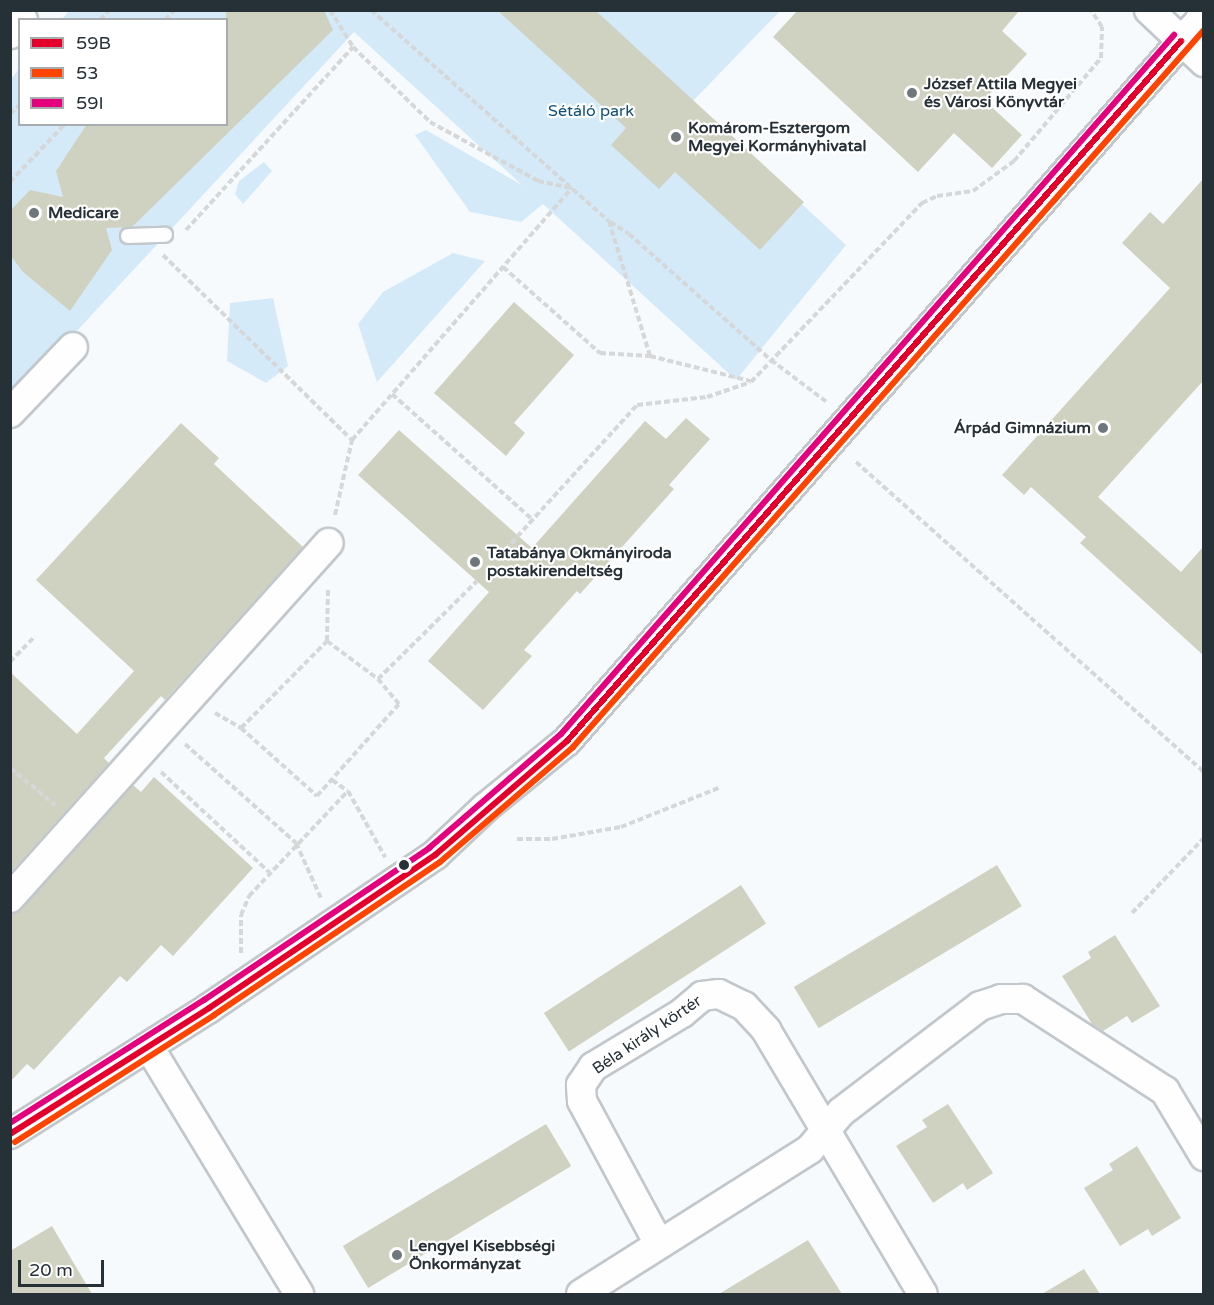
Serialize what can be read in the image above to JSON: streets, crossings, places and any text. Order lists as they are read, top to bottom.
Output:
{
  "streets": {
    "street": ["Béla király körtér"]
  },
  "parks": ["Sétáló park"],
  "places": [
    "József Attila Megyei és Városi Könyvtár",
    "Komárom-Esztergom Megyei Kormányhivatal",
    "Medicare",
    "Árpád Gimnázium",
    "Tatabánya Okmányiroda postakirendeltség",
    "Lengyel Kisebbségi Önkormányzat"
  ],
  "lines": ["transit line 53", "transit line 59I", "transit line 59B"],
  "legend": ["59B", "53", "59I"],
  "scale_bar": "20 m"
}
